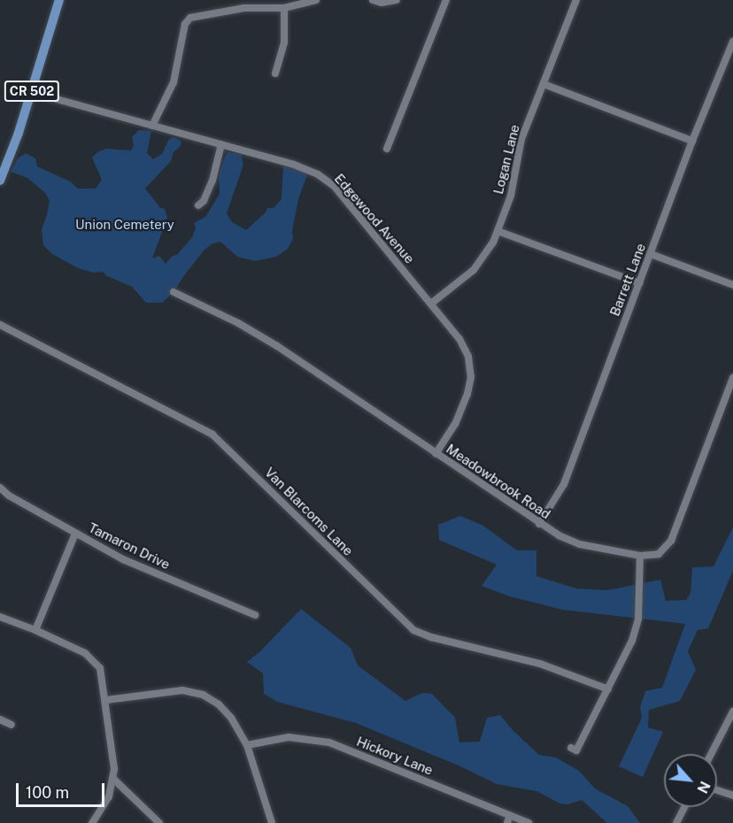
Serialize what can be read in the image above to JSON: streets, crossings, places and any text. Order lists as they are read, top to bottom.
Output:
{
  "streets": {
    "main road": ["CR 502"],
    "street": [
      "Logan Lane",
      "Edgewood Avenue",
      "Barrett Lane",
      "Meadowbrook Road",
      "Van Blarcoms Lane",
      "Tamaron Drive",
      "Hickory Lane"
    ]
  },
  "crossings": [
    ["CR 502", "Edgewood Avenue"],
    ["Logan Lane", "Edgewood Avenue"],
    ["Edgewood Avenue", "Meadowbrook Road"],
    ["Barrett Lane", "Meadowbrook Road"]
  ],
  "parks": ["Union Cemetery"],
  "scale_bar": "100 m",
  "north": "bottom right"
}
